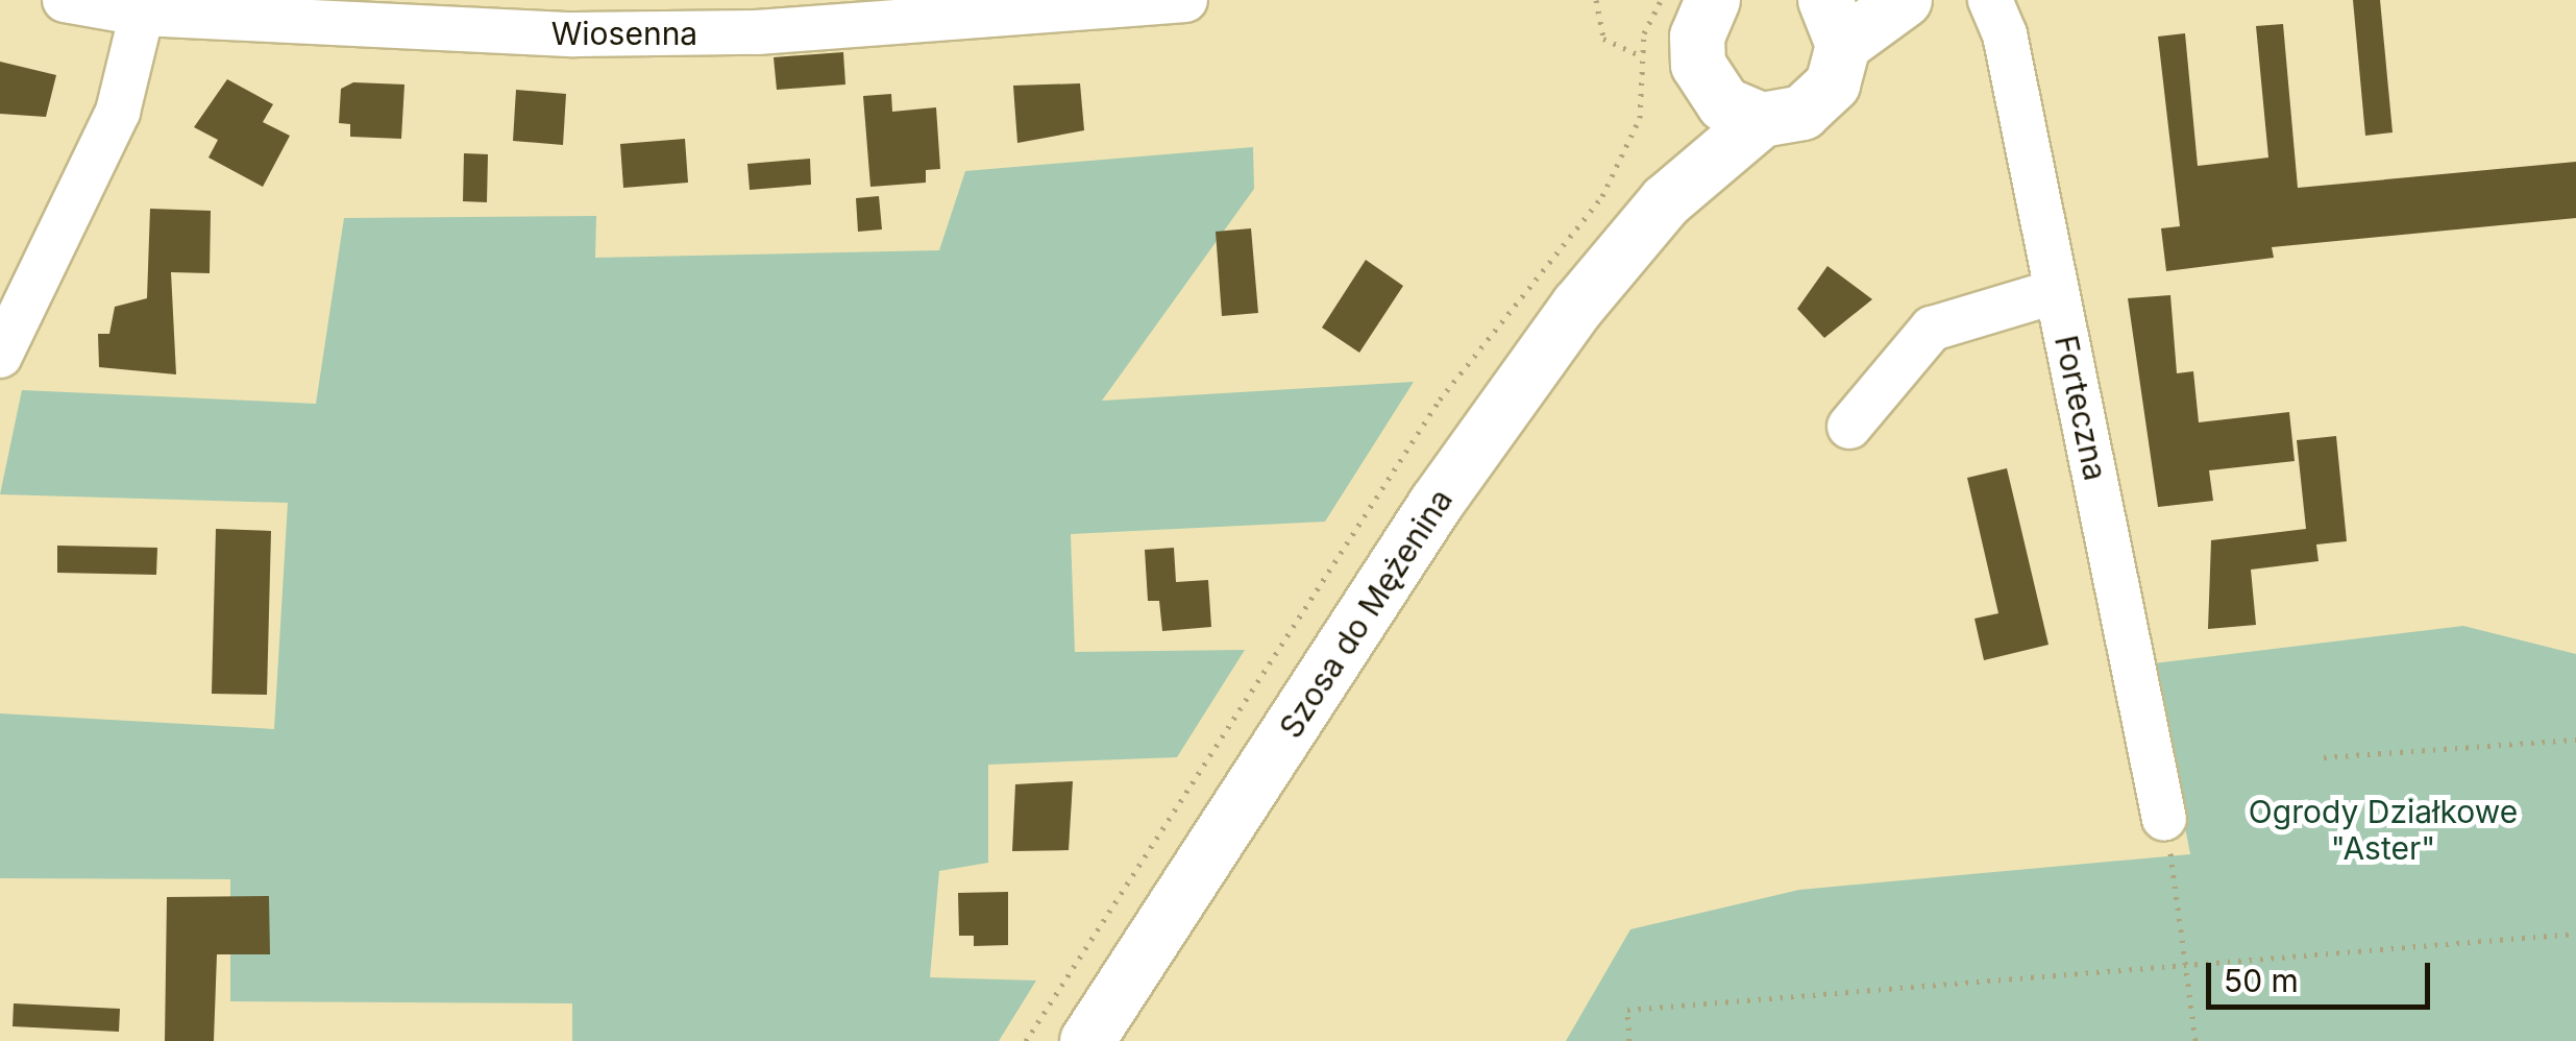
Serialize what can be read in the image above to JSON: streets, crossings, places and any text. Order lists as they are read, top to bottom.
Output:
{
  "streets": {
    "main road": ["Szosa do Mężenina"],
    "street": ["Wiosenna", "Forteczna"]
  },
  "parks": ["Ogrody Działkowe \"Aster\""],
  "scale_bar": "50 m"
}
